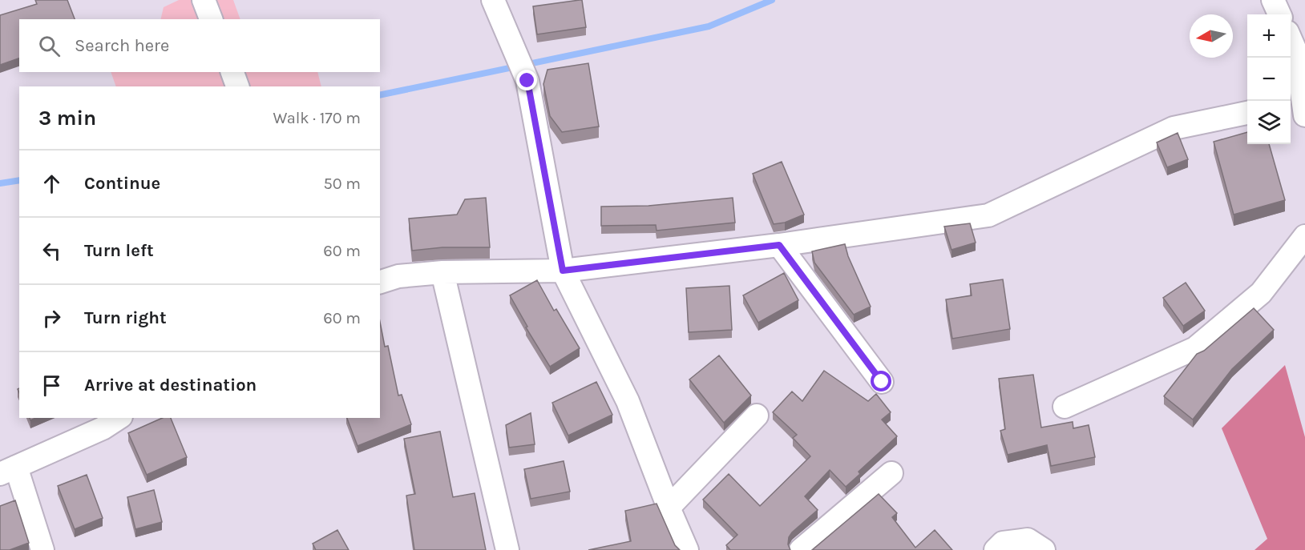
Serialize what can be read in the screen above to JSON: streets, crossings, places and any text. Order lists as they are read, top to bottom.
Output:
{
  "north": "left",
  "page": {
    "map_buttons": ["+", "−"],
    "search": "Search here",
    "heading": ["3 min", "Walk · 170 m"],
    "list": [
      ["Continue", "50 m"],
      ["Turn left", "60 m"],
      ["Turn right", "60 m"],
      "Arrive at destination"
    ]
  }
}
